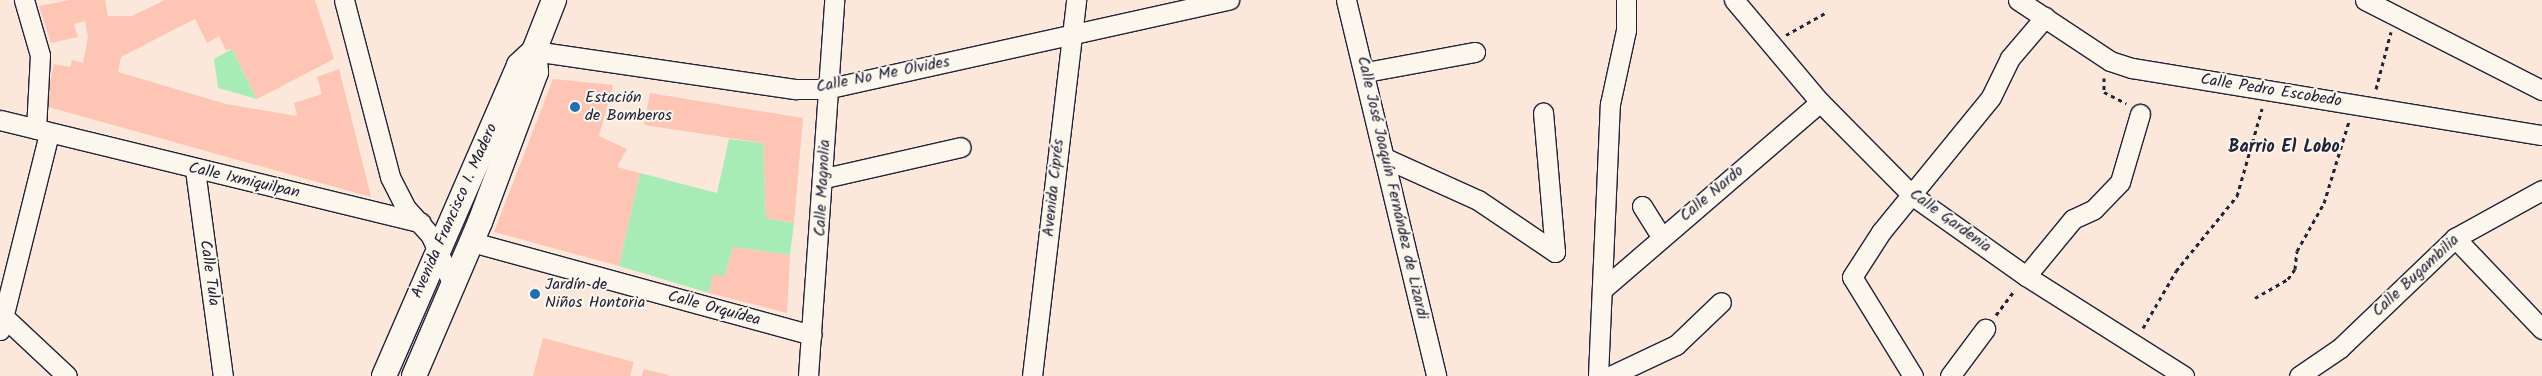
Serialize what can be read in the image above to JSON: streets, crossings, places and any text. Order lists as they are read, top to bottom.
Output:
{
  "streets": {
    "main road": ["Avenida Francisco I. Madero"],
    "street": [
      "Calle No Me Olvides",
      "Calle Pedro Escobedo",
      "Calle Ixmiquilpan",
      "Calle Magnolia",
      "Avenida Ciprés",
      "Calle José Joaquín Fernández de Lizardi",
      "Calle Nardo",
      "Calle Gardenia",
      "Calle Tula",
      "Calle Bugambilia",
      "Calle Orquídea"
    ]
  },
  "crossings": [
    ["Calle No Me Olvides", "Calle Magnolia"],
    ["Calle No Me Olvides", "Avenida Ciprés"],
    ["Calle No Me Olvides", "Avenida Francisco I. Madero"],
    ["Calle Ixmiquilpan", "Calle Tula"],
    ["Calle Magnolia", "Calle Orquídea"],
    ["Calle Nardo", "Calle Gardenia"],
    ["Avenida Francisco I. Madero", "Calle Orquídea"]
  ],
  "districts": ["Barrio El Lobo"],
  "places": ["Estación de Bomberos", "Jardín de Niños Hontoria"]
}
